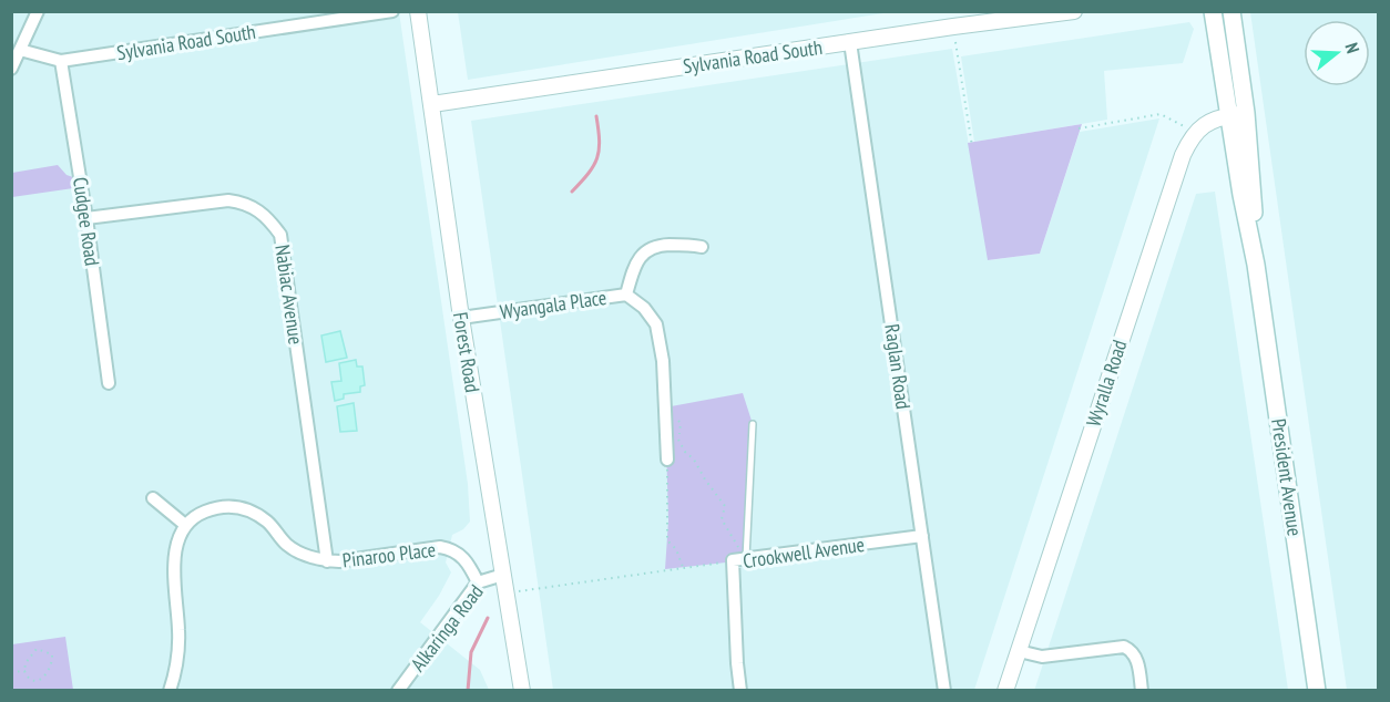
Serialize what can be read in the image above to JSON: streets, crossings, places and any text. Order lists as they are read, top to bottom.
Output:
{
  "streets": {
    "main road": ["President Avenue"],
    "street": [
      "Sylvania Road South",
      "Cudgee Road",
      "Nabiac Avenue",
      "Wyangala Place",
      "Forest Road",
      "Raglan Road",
      "Wyralla Road",
      "Crookwell Avenue",
      "Pinaroo Place",
      "Alkaringa Road"
    ]
  },
  "crossings": [
    ["Sylvania Road South", "Cudgee Road"],
    ["Sylvania Road South", "Forest Road"],
    ["Sylvania Road South", "Raglan Road"],
    ["Cudgee Road", "Nabiac Avenue"],
    ["Nabiac Avenue", "Pinaroo Place"],
    ["Wyangala Place", "Forest Road"],
    ["Forest Road", "Alkaringa Road"],
    ["Raglan Road", "Crookwell Avenue"],
    ["Pinaroo Place", "Alkaringa Road"]
  ],
  "north": "right"
}
